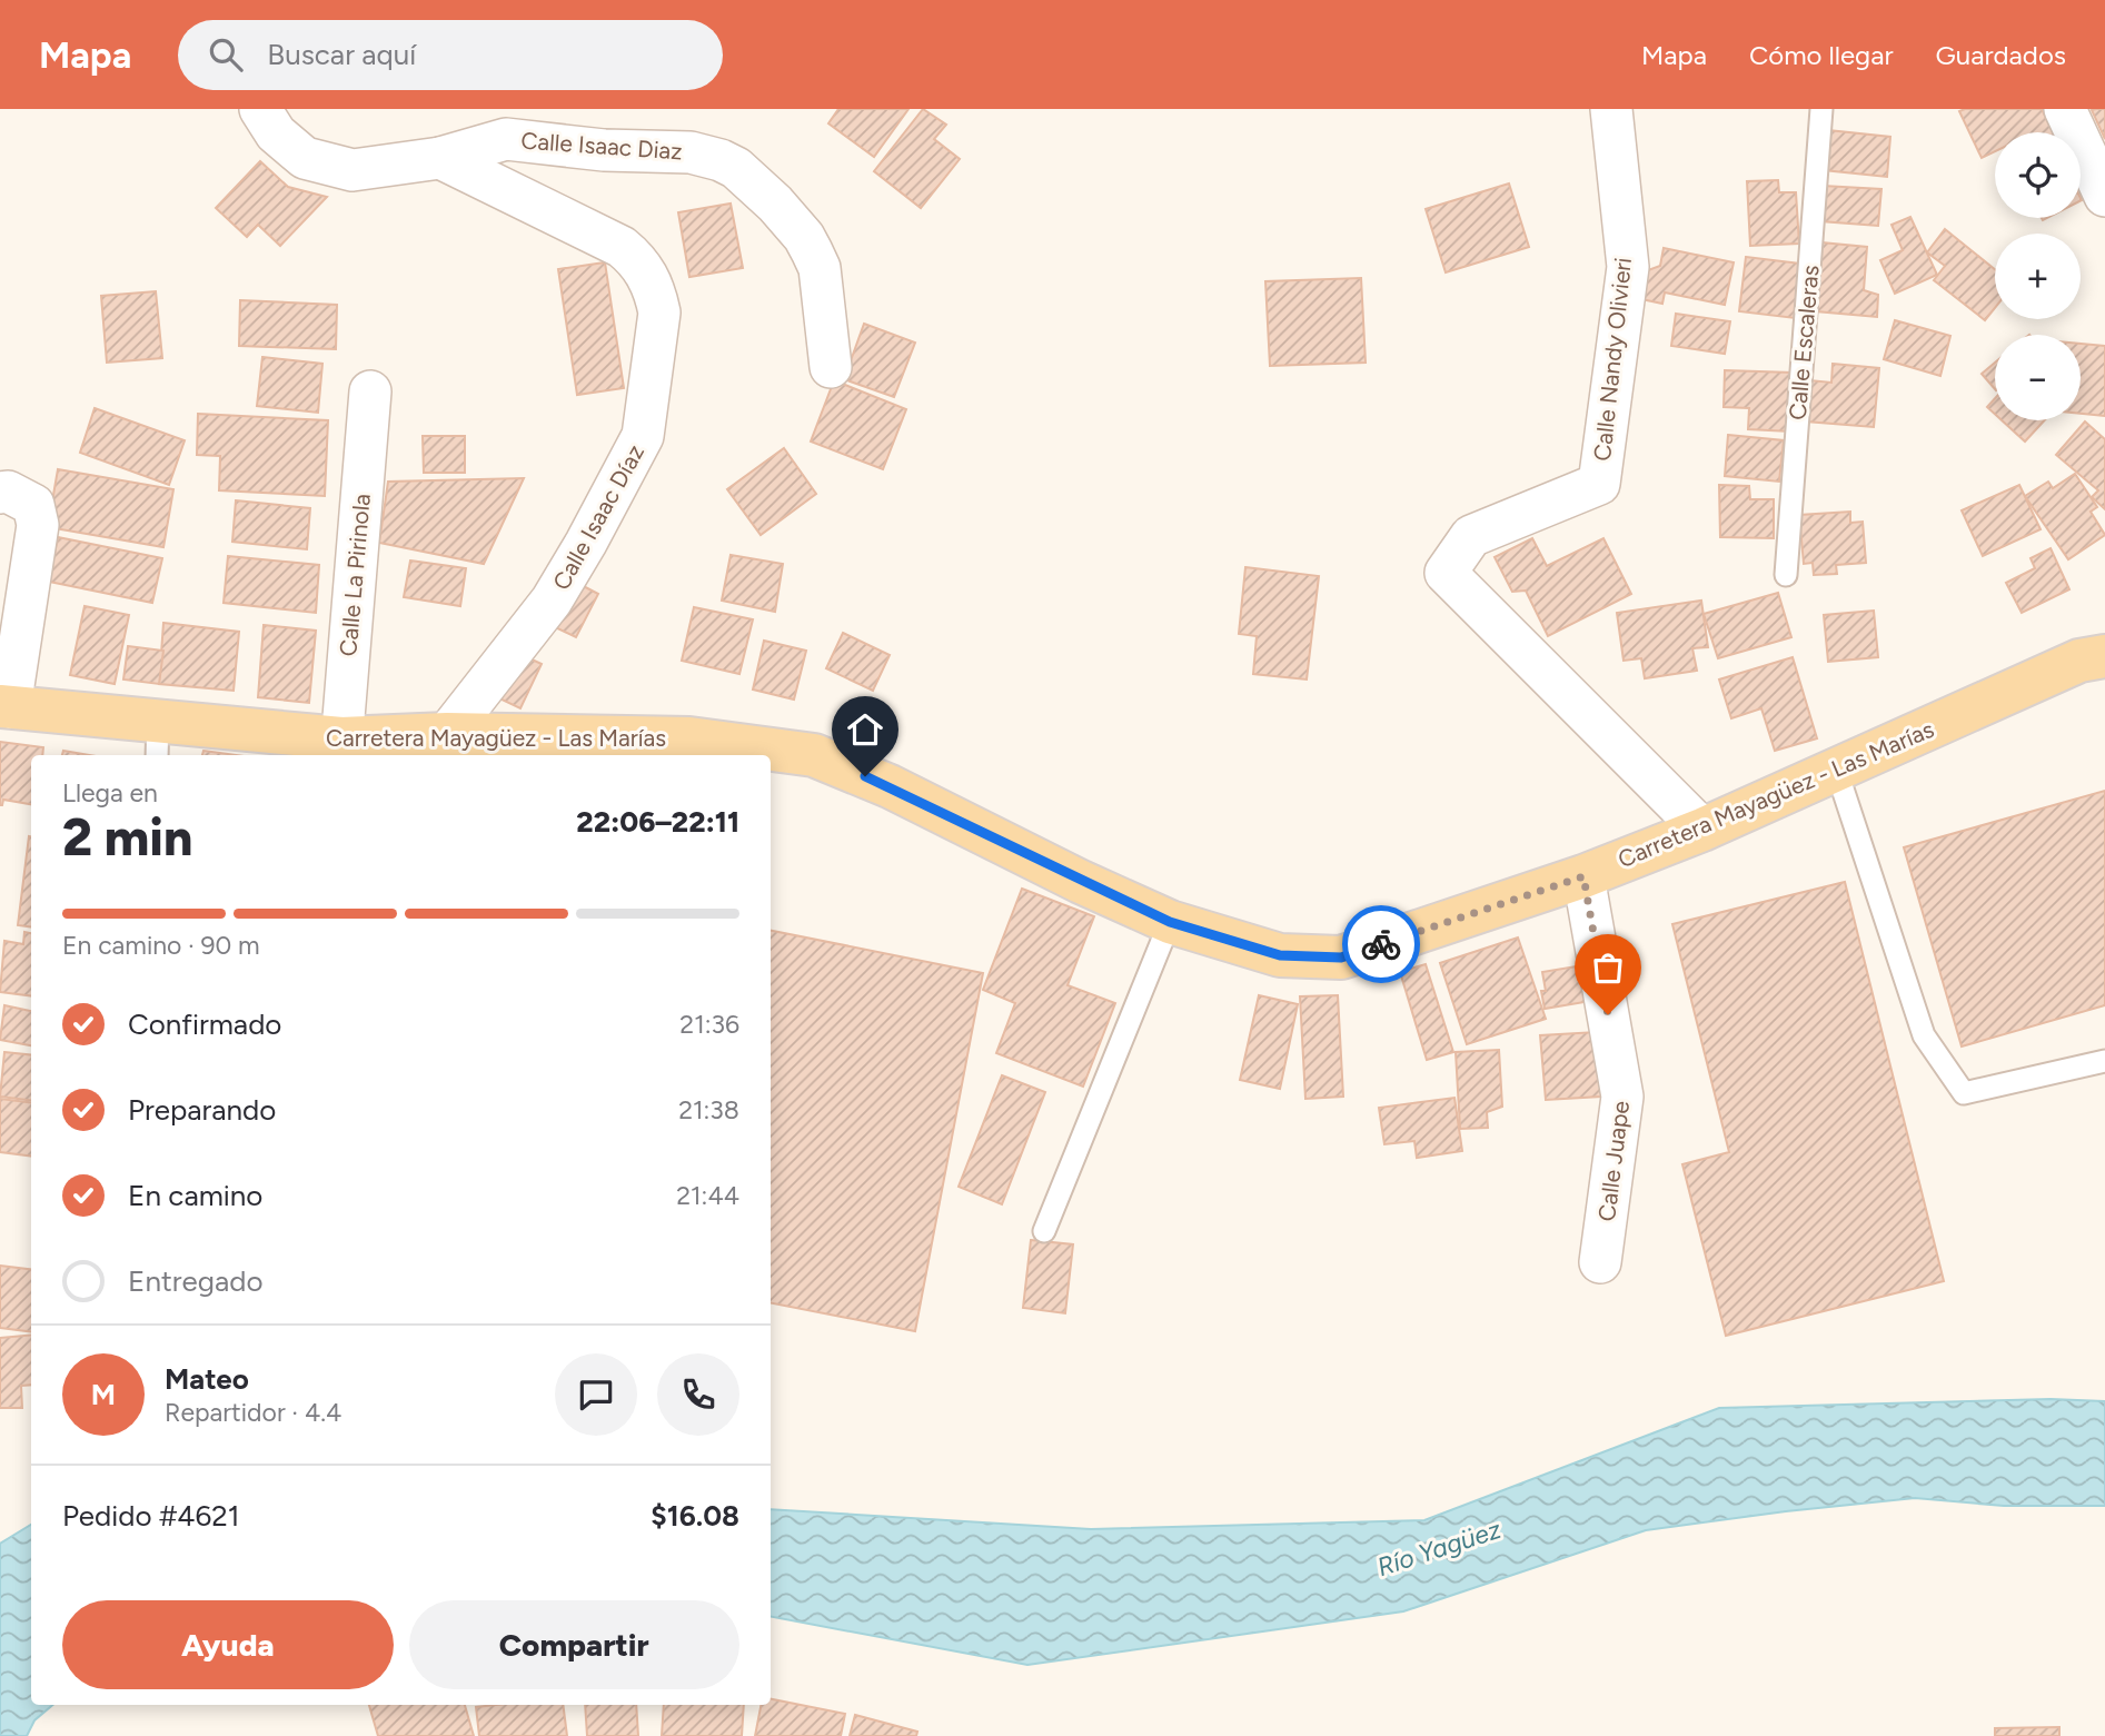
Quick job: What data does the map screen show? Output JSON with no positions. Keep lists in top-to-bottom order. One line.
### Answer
{"streets":{"main road":["Carretera Mayagüez - Las Marías"],"street":["Calle Isaac Diaz","Calle Nandy Olivieri","Calle Isaac Díaz","Calle La Pirinola","Calle Juape"],"lane":["Calle Escaleras"]},"crossings":[["Calle Isaac Diaz","Calle Isaac Díaz"],["Calle Nandy Olivieri","Carretera Mayagüez - Las Marías"],["Calle Isaac Díaz","Carretera Mayagüez - Las Marías"],["Calle La Pirinola","Carretera Mayagüez - Las Marías"],["Carretera Mayagüez - Las Marías","Calle Juape"]],"water":["Río Yagüez"],"page":{"header":"Mapa","search":"Buscar aquí","nav":["Mapa","Cómo llegar","Guardados"],"map_buttons":["+","−"],"heading":["2 min","Llega en","22:06–22:11"],"panel":["Mateo","Repartidor · 4.4","Pedido #4621","$16.08"],"bar":"En camino · 90 m","list":[["Confirmado","21:36"],["Preparando","21:38"],["En camino","21:44"],"Entregado"],"round":"M","buttons":["Ayuda","Compartir"]}}
